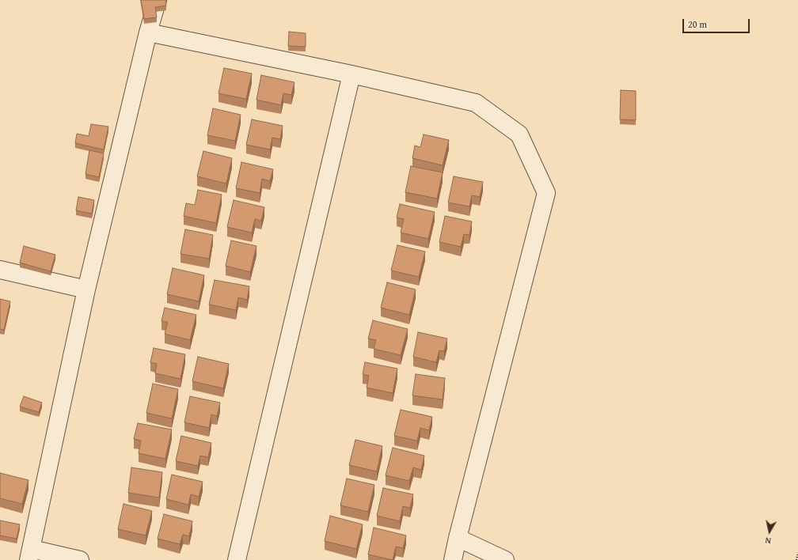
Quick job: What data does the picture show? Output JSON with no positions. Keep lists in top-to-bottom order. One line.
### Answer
{"scale_bar":"20 m","north":"bottom"}
